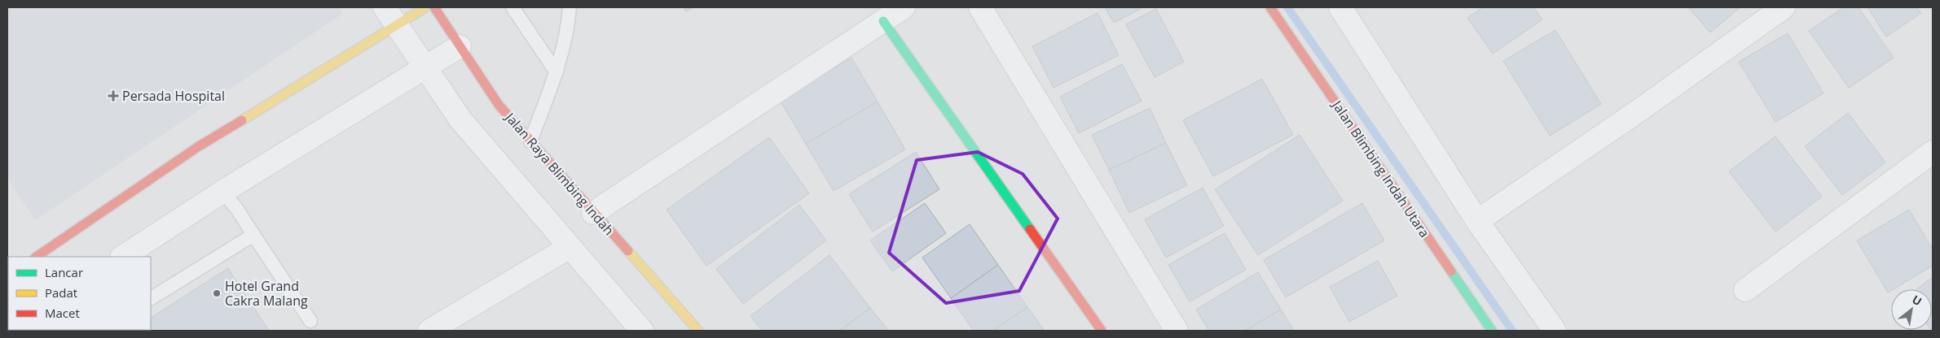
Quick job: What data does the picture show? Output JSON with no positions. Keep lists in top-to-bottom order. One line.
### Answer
{"streets":{"street":["Jalan Blimbing Indah Utara","Jalan Raya Blimbing Indah"]},"places":{"health":["Persada Hospital"],"other":["Hotel Grand Cakra Malang"]},"legend":["Lancar","Padat","Macet"],"north":"top right"}
